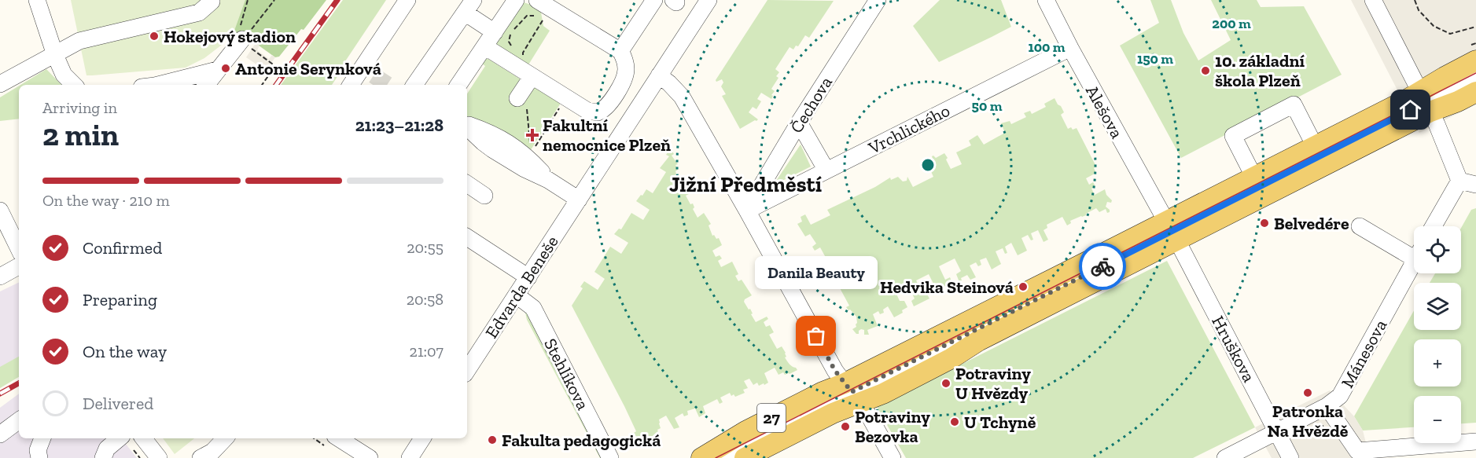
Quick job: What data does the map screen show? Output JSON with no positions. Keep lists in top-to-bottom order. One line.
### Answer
{"streets":{"main road":["27"],"street":["Čechova","Alešova","Vrchlického","Edvarda Beneše","Hruškova","Mánesova","Stehlíkova"]},"crossings":[["Čechova","Vrchlického"],["Alešova","Vrchlického"],["Alešova","Hruškova"],["Alešova","27"],["Edvarda Beneše","Stehlíkova"],["Hruškova","Mánesova"],["Hruškova","27"]],"districts":["Jižní Předměstí"],"places":{"other":["Hokejový stadion","Antonie Serynková","10. základní škola Plzeň","Belvedére","Hedvika Steinová","Danila Beauty","Potraviny U Hvězdy","Patronka Na Hvězdě","U Tchyně","Potraviny Bezovka","Fakulta pedagogická"],"health":["Fakultní nemocnice Plzeň"]},"page":{"heading":["2 min","Arriving in","21:23–21:28"],"bar":"On the way · 210 m","list":[["Confirmed","20:55"],["Preparing","20:58"],["On the way","21:07"],"Delivered"],"map_buttons":["+","−"],"bubble":"Danila Beauty"},"rings":["200 m","100 m","150 m","50 m"]}
